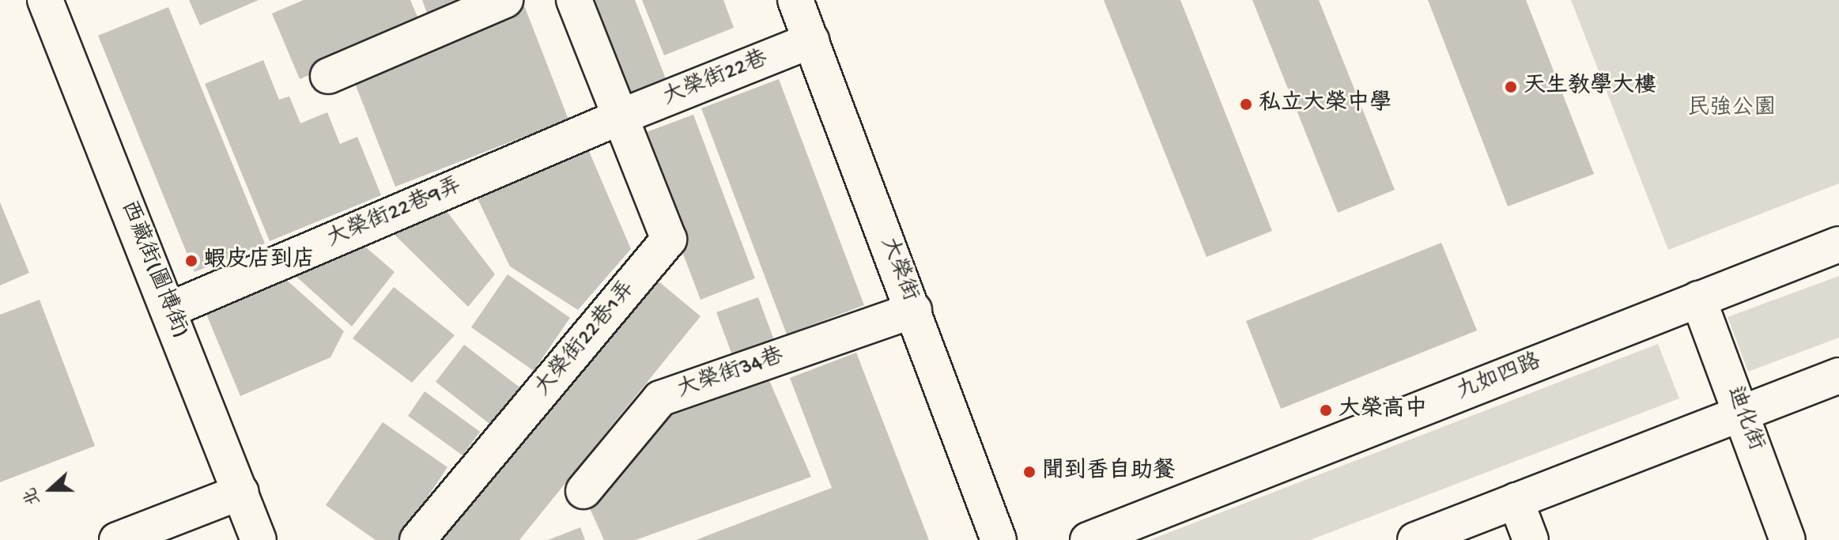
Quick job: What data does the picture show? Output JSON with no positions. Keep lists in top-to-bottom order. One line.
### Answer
{"streets":{"street":["大榮街22巷","大榮街22巷9弄","西藏街(圖博街)","大榮街","大榮街22巷1弄","大榮街34巷","九如四路","迪化街"]},"crossings":[["大榮街22巷","大榮街22巷9弄"],["大榮街22巷","大榮街"],["大榮街22巷","大榮街22巷1弄"],["大榮街22巷9弄","西藏街(圖博街)"],["大榮街22巷9弄","大榮街22巷1弄"],["大榮街","大榮街34巷"],["九如四路","迪化街"]],"parks":["民強公園"],"places":["天生教學大樓","私立大榮中學","蝦皮店到店","大榮高中","聞到香自助餐"],"north":"left"}
